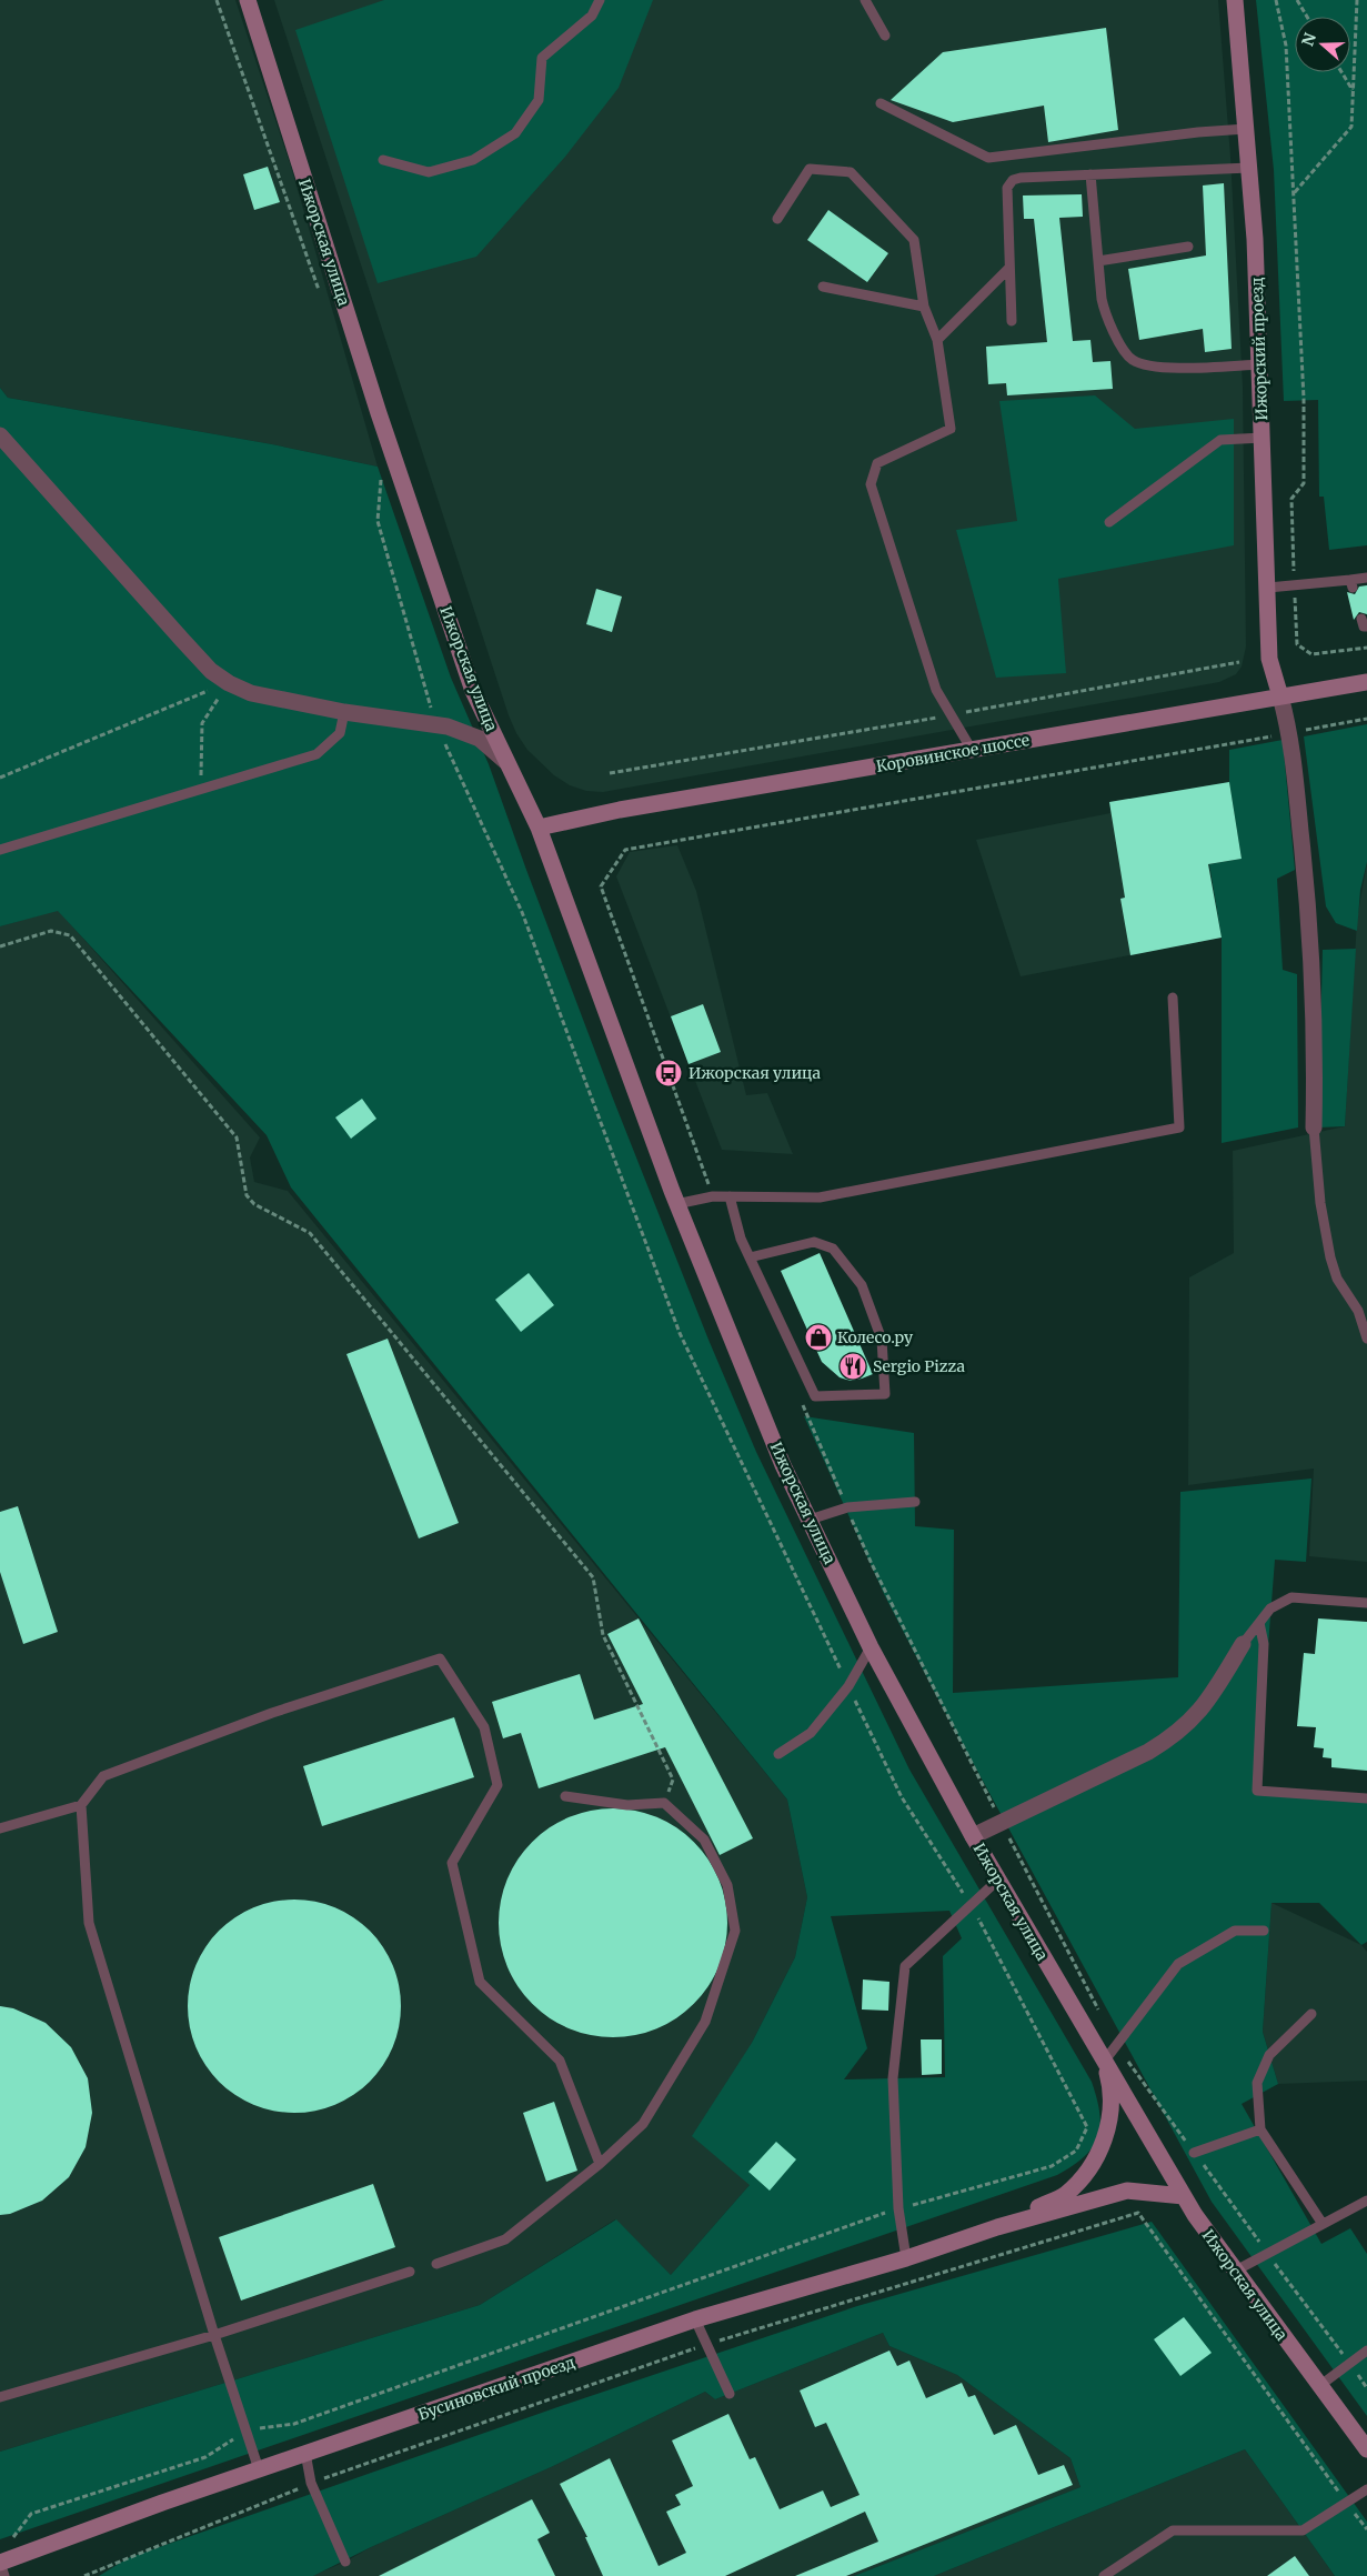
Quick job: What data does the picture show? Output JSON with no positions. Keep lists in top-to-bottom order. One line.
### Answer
{"streets":{"main road":["Ижорская улица","Ижорский проезд","Коровинское шоссе","Бусиновский проезд"]},"crossings":[["Ижорская улица","Коровинское шоссе"],["Ижорский проезд","Коровинское шоссе"]],"places":{"bus stop":["Ижорская улица"],"shop":["Колесо.ру"],"restaurant":["Sergio Pizza"]},"north":"left"}
